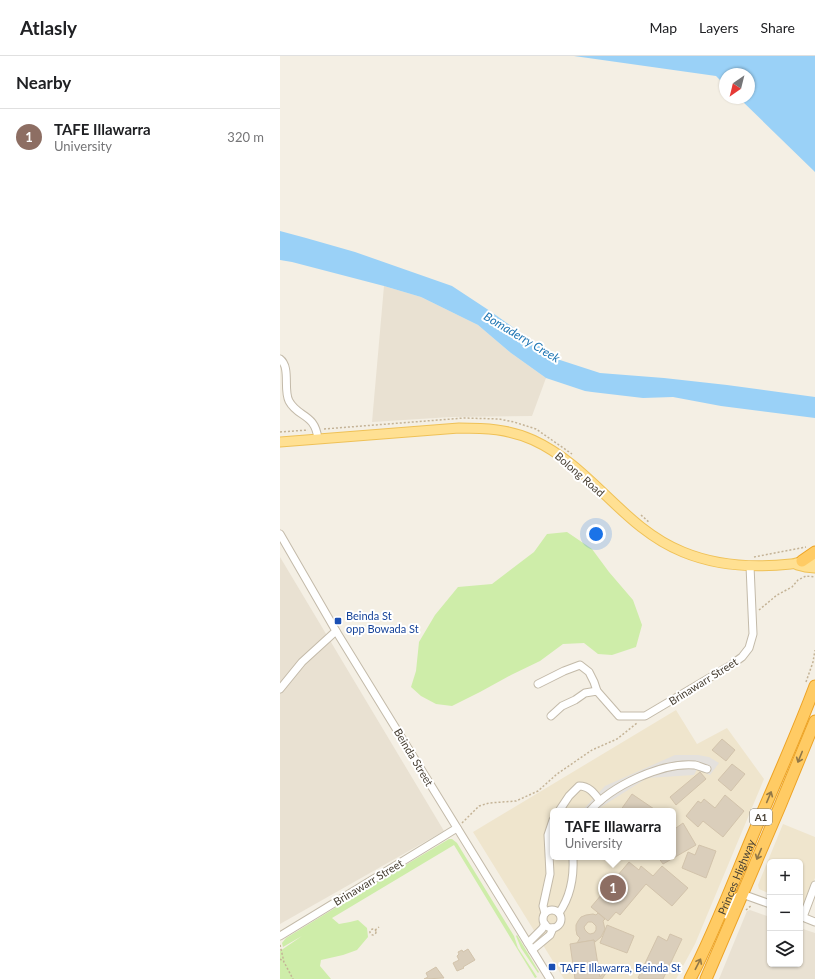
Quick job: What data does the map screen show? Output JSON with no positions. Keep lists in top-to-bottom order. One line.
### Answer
{"streets":{"highway":["A1","Princes Highway"],"main road":["Bolong Road"],"street":["Brinawarr Street","Beinda Street"]},"crossings":[["Bolong Road","Brinawarr Street"],["Brinawarr Street","Beinda Street"]],"water":["Bomaderry Creek"],"places":{"transit":["Beinda St opp Bowada St","TAFE Illawarra, Beinda St"]},"north":"bottom left","page":{"header":"Atlasly","nav":["Map","Layers","Share"],"heading":"Nearby","list":[{"mark":"1","name":"TAFE Illawarra","note":"University","value":"320 m"}],"popup":["TAFE Illawarra","University"],"map_buttons":["+","−"],"pins":"1"}}
